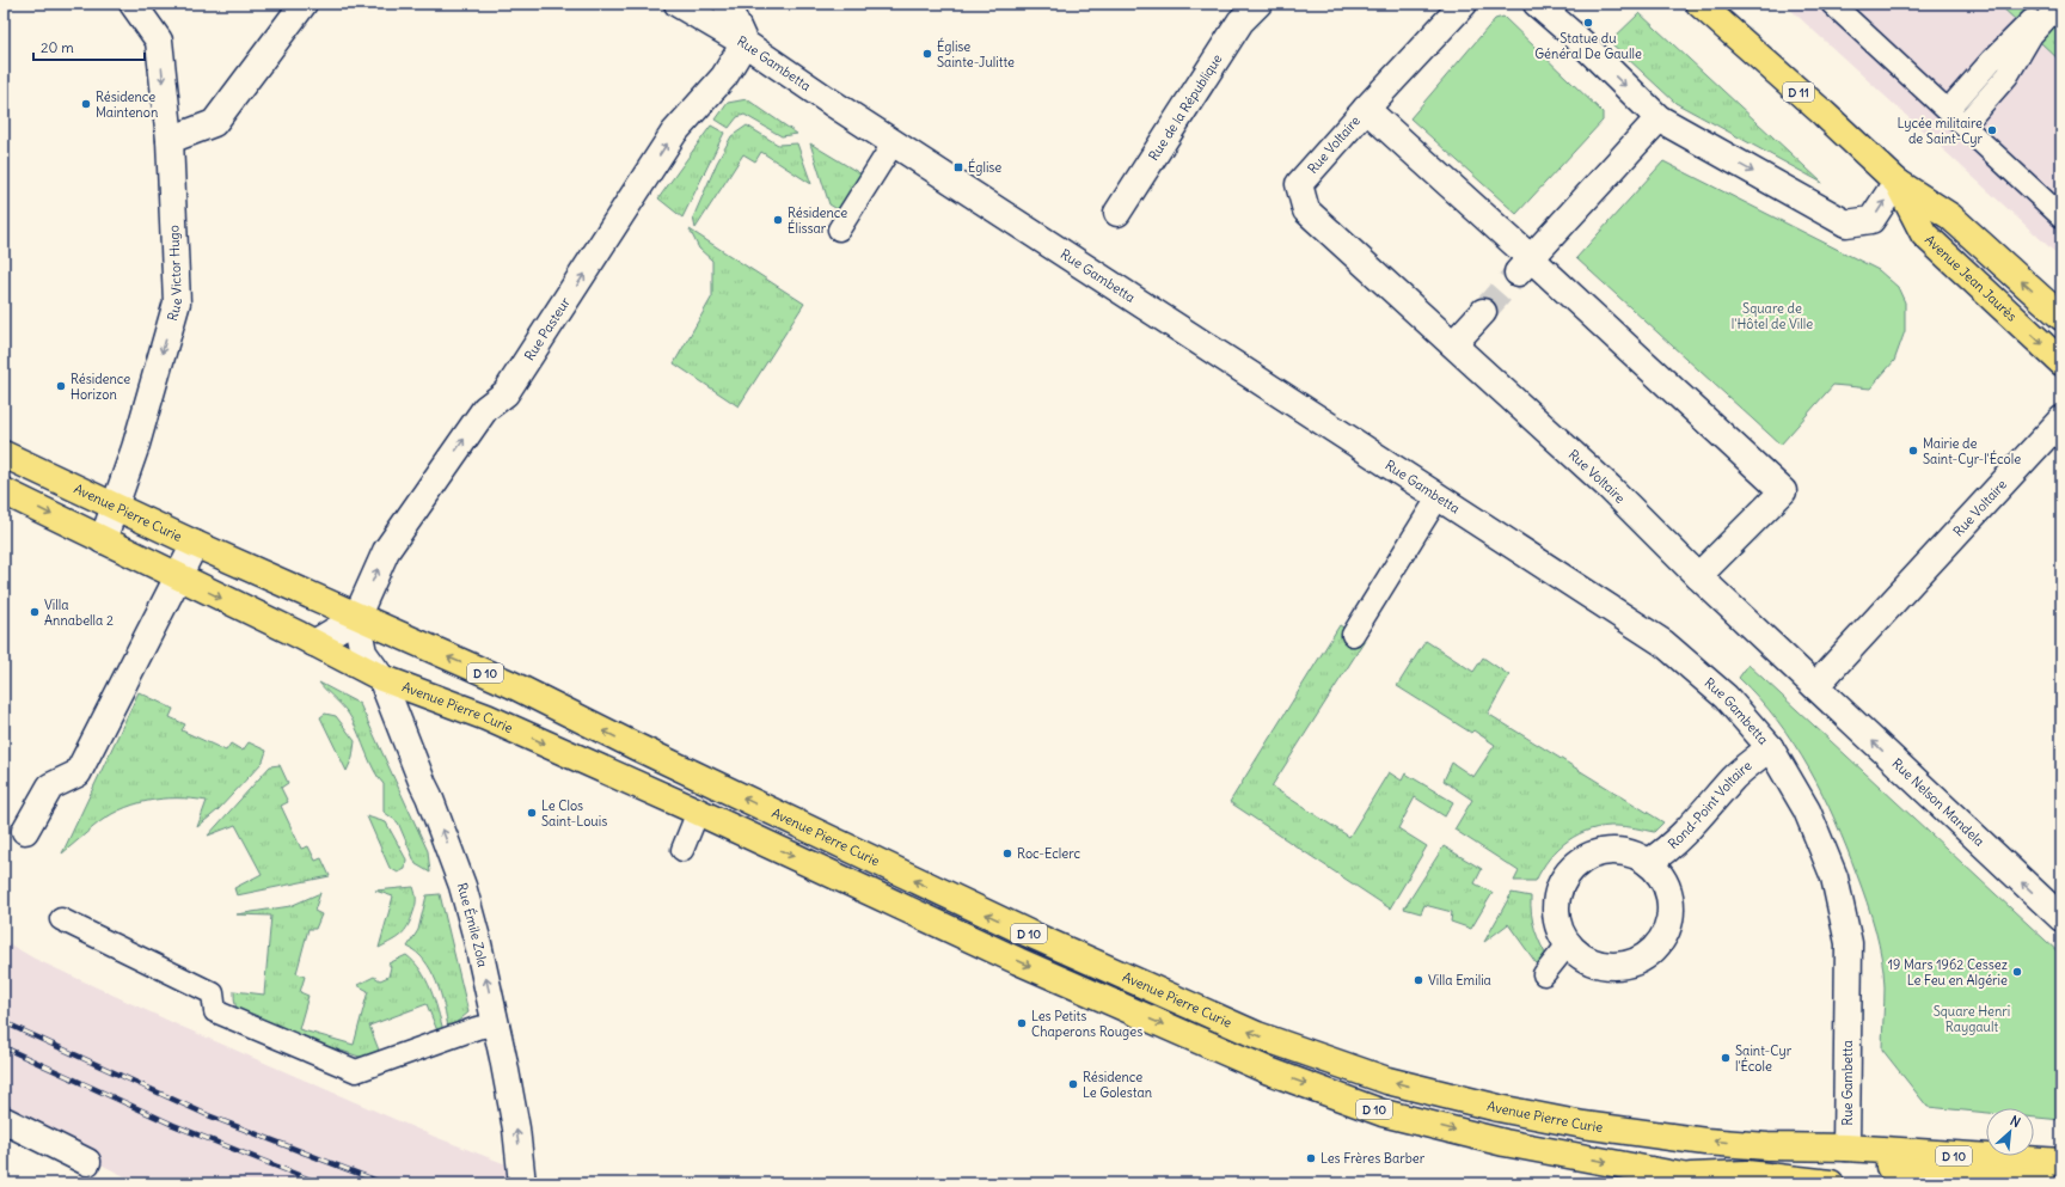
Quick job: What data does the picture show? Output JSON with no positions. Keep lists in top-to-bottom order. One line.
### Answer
{"streets":{"main road":["D 11","Avenue Jean Jaurès","Avenue Pierre Curie","D 10"],"street":["Rue Gambetta","Rue de la République","Rue Voltaire","Rue Victor Hugo","Rue Pasteur","Rue Nelson Mandela","Rond-Point Voltaire","Rue Émile Zola"]},"crossings":[["Rue Gambetta","Rue Pasteur"],["Rue Gambetta","Avenue Pierre Curie"],["Rue Gambetta","Rond-Point Voltaire"],["Rue Voltaire","Rue Nelson Mandela"],["Rue Victor Hugo","Avenue Pierre Curie"],["Rue Pasteur","Avenue Pierre Curie"],["Avenue Pierre Curie","D 10"],["Avenue Pierre Curie","Rue Émile Zola"]],"one_way":["Rue Victor Hugo","Rue Pasteur","Rue Nelson Mandela","Rue Émile Zola"],"parks":["Square de l'Hôtel de Ville","Square Henri Raygault"],"places":{"other":["Statue du Général De Gaulle","Église Sainte-Julitte","Résidence Maintenon","Lycée militaire de Saint-Cyr","Résidence Élissar","Résidence Horizon","Mairie de Saint-Cyr-l'École","Villa Annabella 2","Le Clos Saint-Louis","Roc-Eclerc","19 Mars 1962 Cessez Le Feu en Algérie","Villa Emilia","Les Petits Chaperons Rouges","Saint-Cyr l'École","Résidence Le Golestan","Les Frères Barber"],"transit":["Église"]},"scale_bar":"20 m","north":"top right"}
